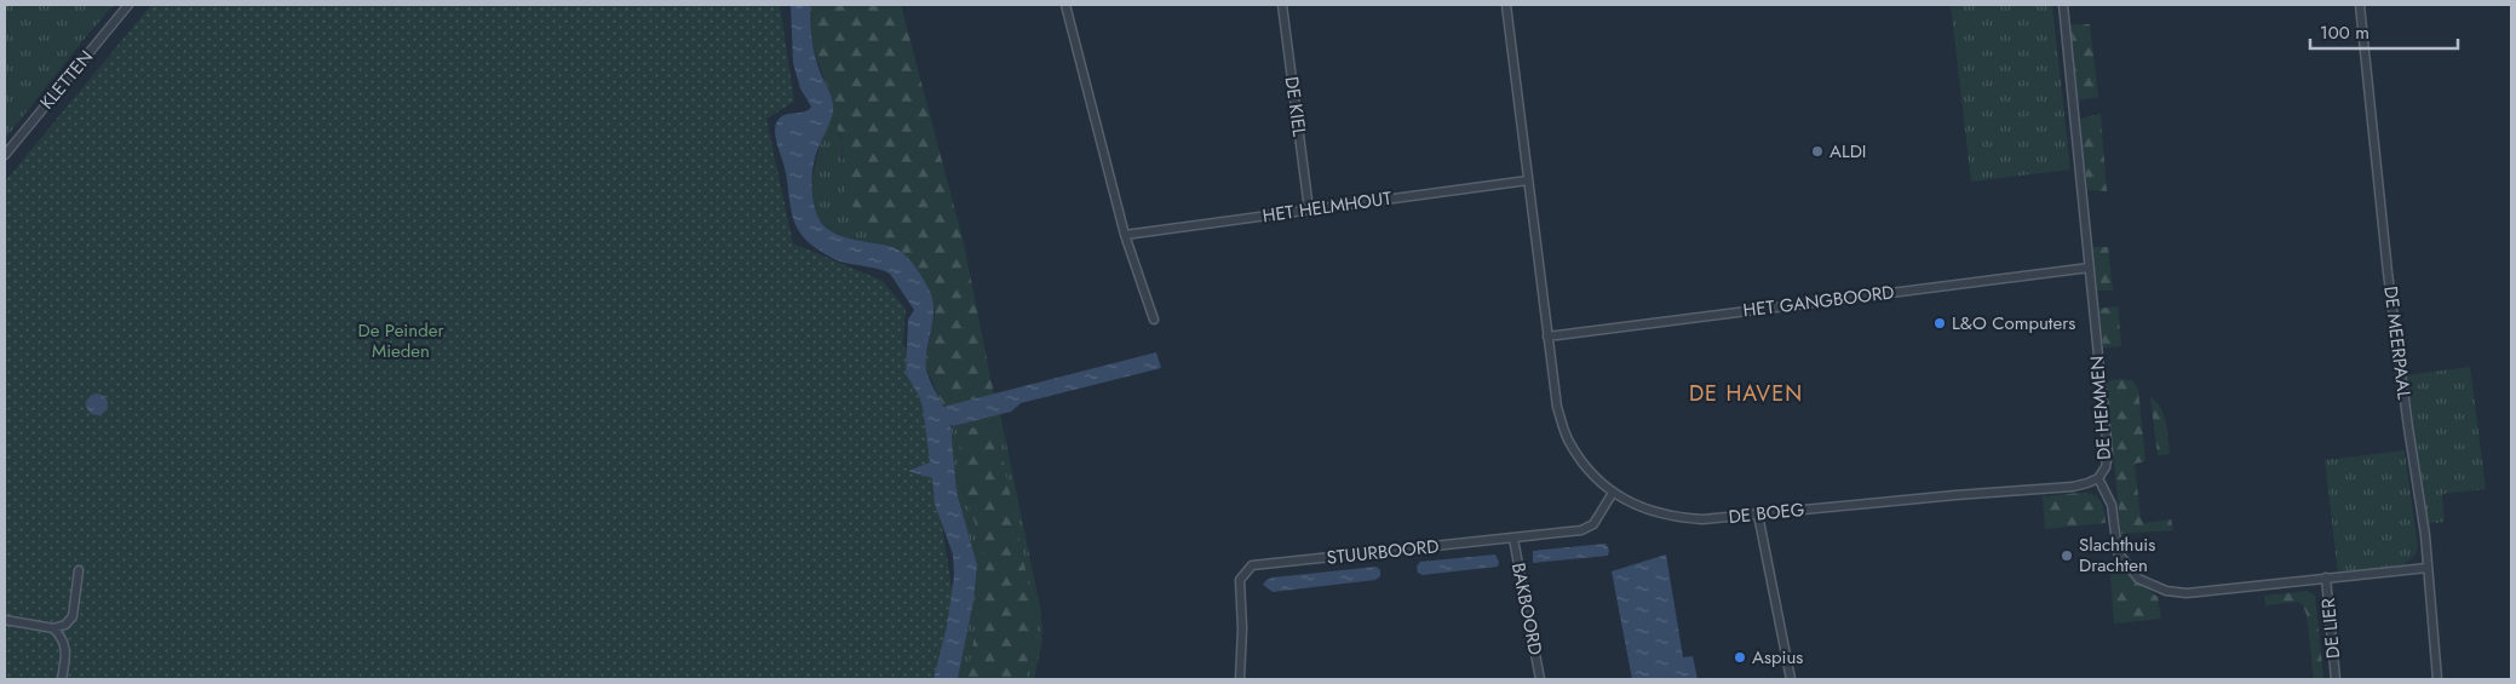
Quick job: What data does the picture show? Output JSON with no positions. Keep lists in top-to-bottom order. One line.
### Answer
{"streets":{"street":["KLETTEN","DE KIEL","HET HELMHOUT","HET GANGBOORD","DE MEERPAAL","DE HEMMEN","DE BOEG","STUURBOORD","BAKBOORD","DE LIER"]},"crossings":[["DE KIEL","HET HELMHOUT"],["HET GANGBOORD","DE HEMMEN"],["HET GANGBOORD","DE BOEG"],["DE MEERPAAL","DE HEMMEN"],["DE HEMMEN","DE BOEG"],["DE HEMMEN","DE LIER"],["DE BOEG","STUURBOORD"],["STUURBOORD","BAKBOORD"]],"districts":["DE HAVEN"],"parks":["De Peinder Mieden"],"places":["ALDI","L&O Computers","Slachthuis Drachten","Aspius"],"scale_bar":"100 m"}
